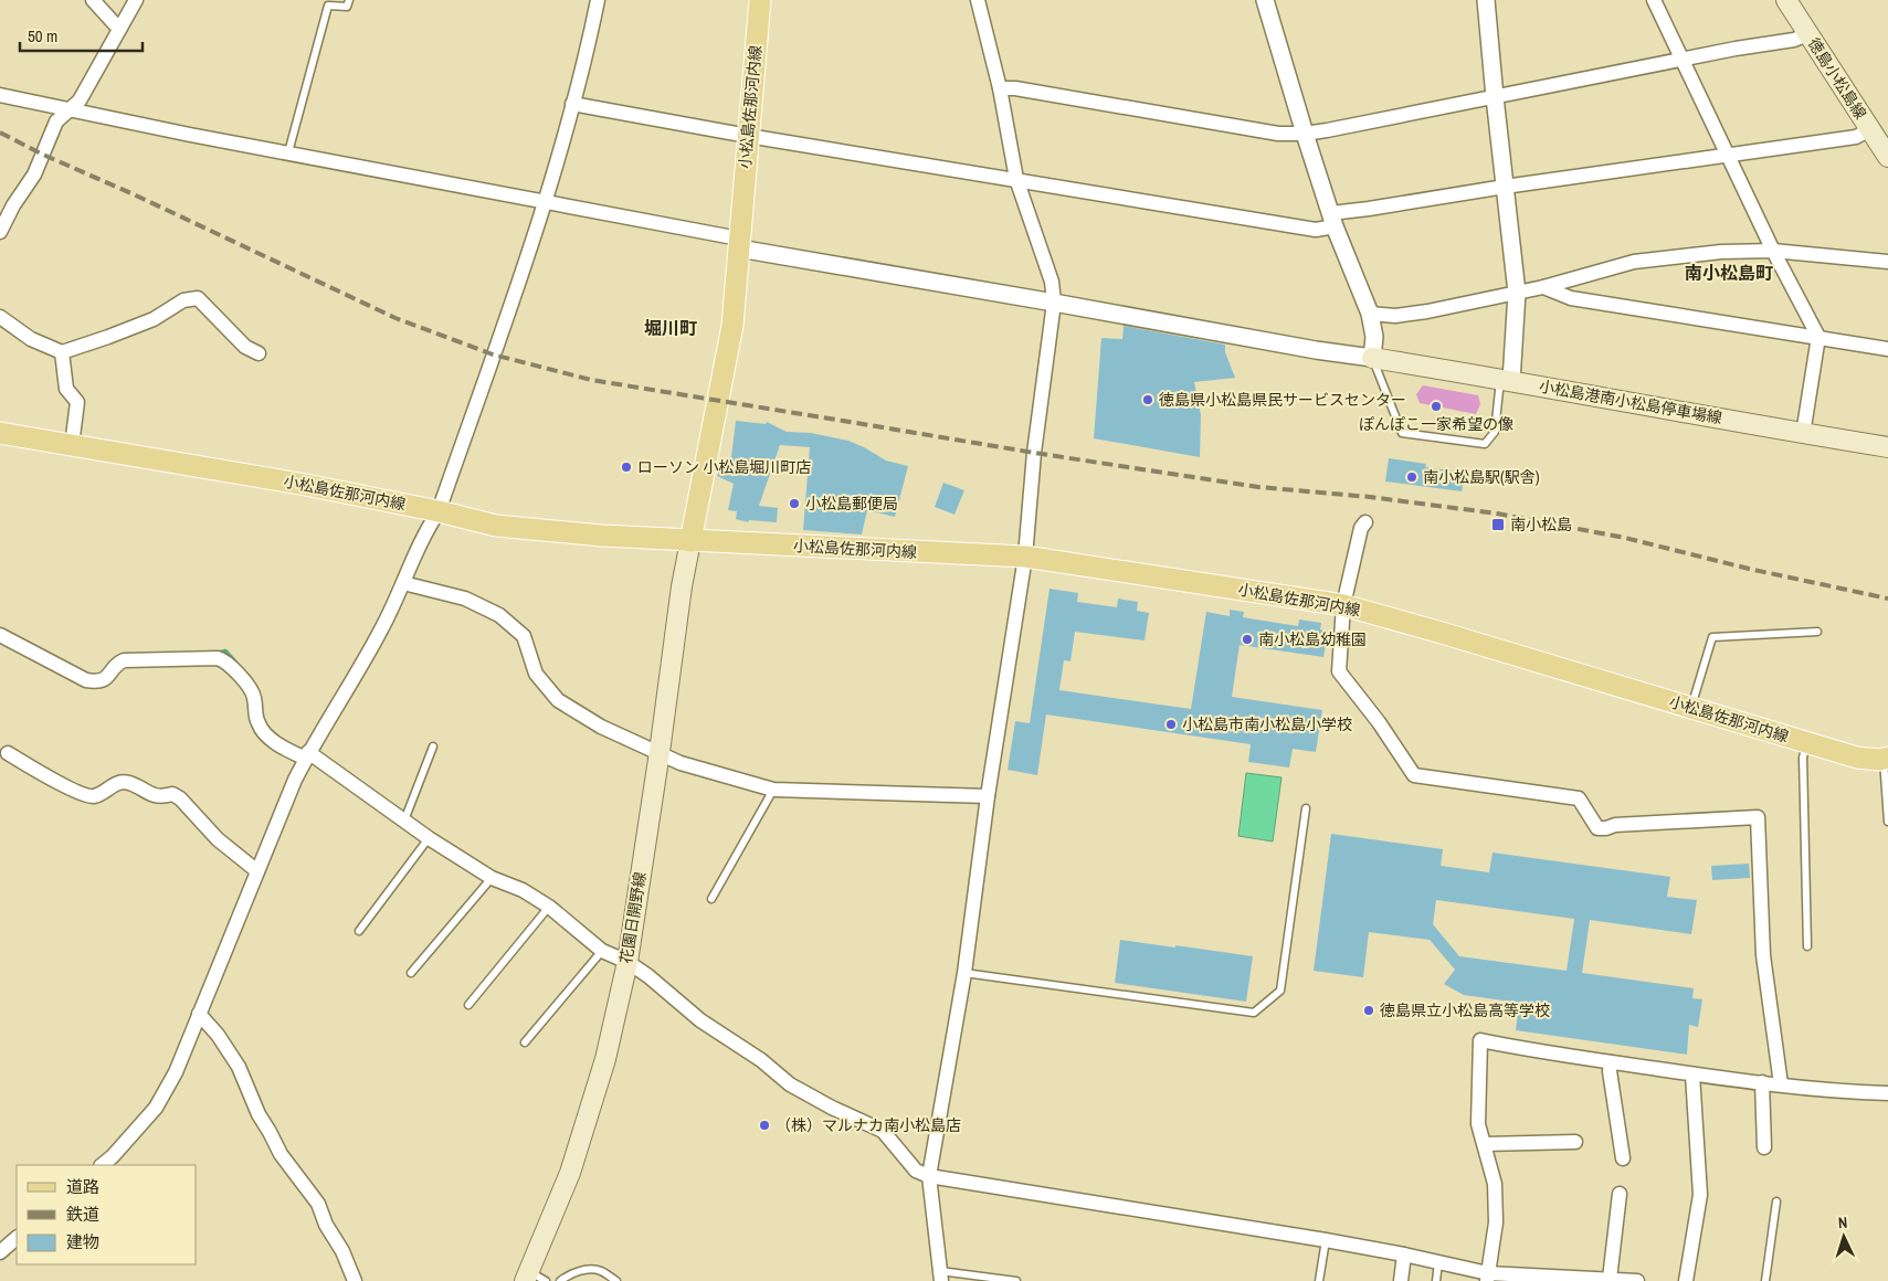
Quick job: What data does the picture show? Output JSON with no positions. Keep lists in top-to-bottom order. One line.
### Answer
{"streets":{"main road":["徳島小松島線","小松島佐那河内線","小松島港南小松島停車場線","花園日開野線"]},"crossings":[["小松島佐那河内線","花園日開野線"]],"districts":["南小松島町","堀川町"],"places":{"other":["徳島県小松島県民サービスセンター","ぽんぽこ一家希望の像","ローソン 小松島堀川町店","南小松島駅(駅舎)","小松島郵便局","南小松島幼稚園","小松島市南小松島小学校","徳島県立小松島高等学校","（株）マルナカ南小松島店"],"transit":["南小松島"]},"legend":["道路","鉄道","建物"],"scale_bar":"50 m","north":"top"}
